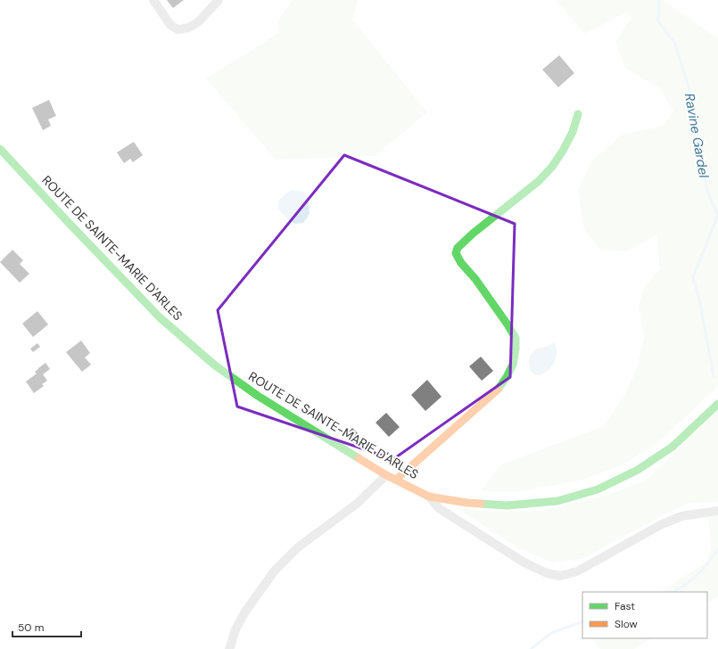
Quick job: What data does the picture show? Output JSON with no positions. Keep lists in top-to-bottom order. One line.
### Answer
{"streets":{"main road":["ROUTE DE SAINTE-MARIE D'ARLES"]},"water":["Ravine Gardel"],"legend":["Fast","Slow"],"scale_bar":"50 m"}
